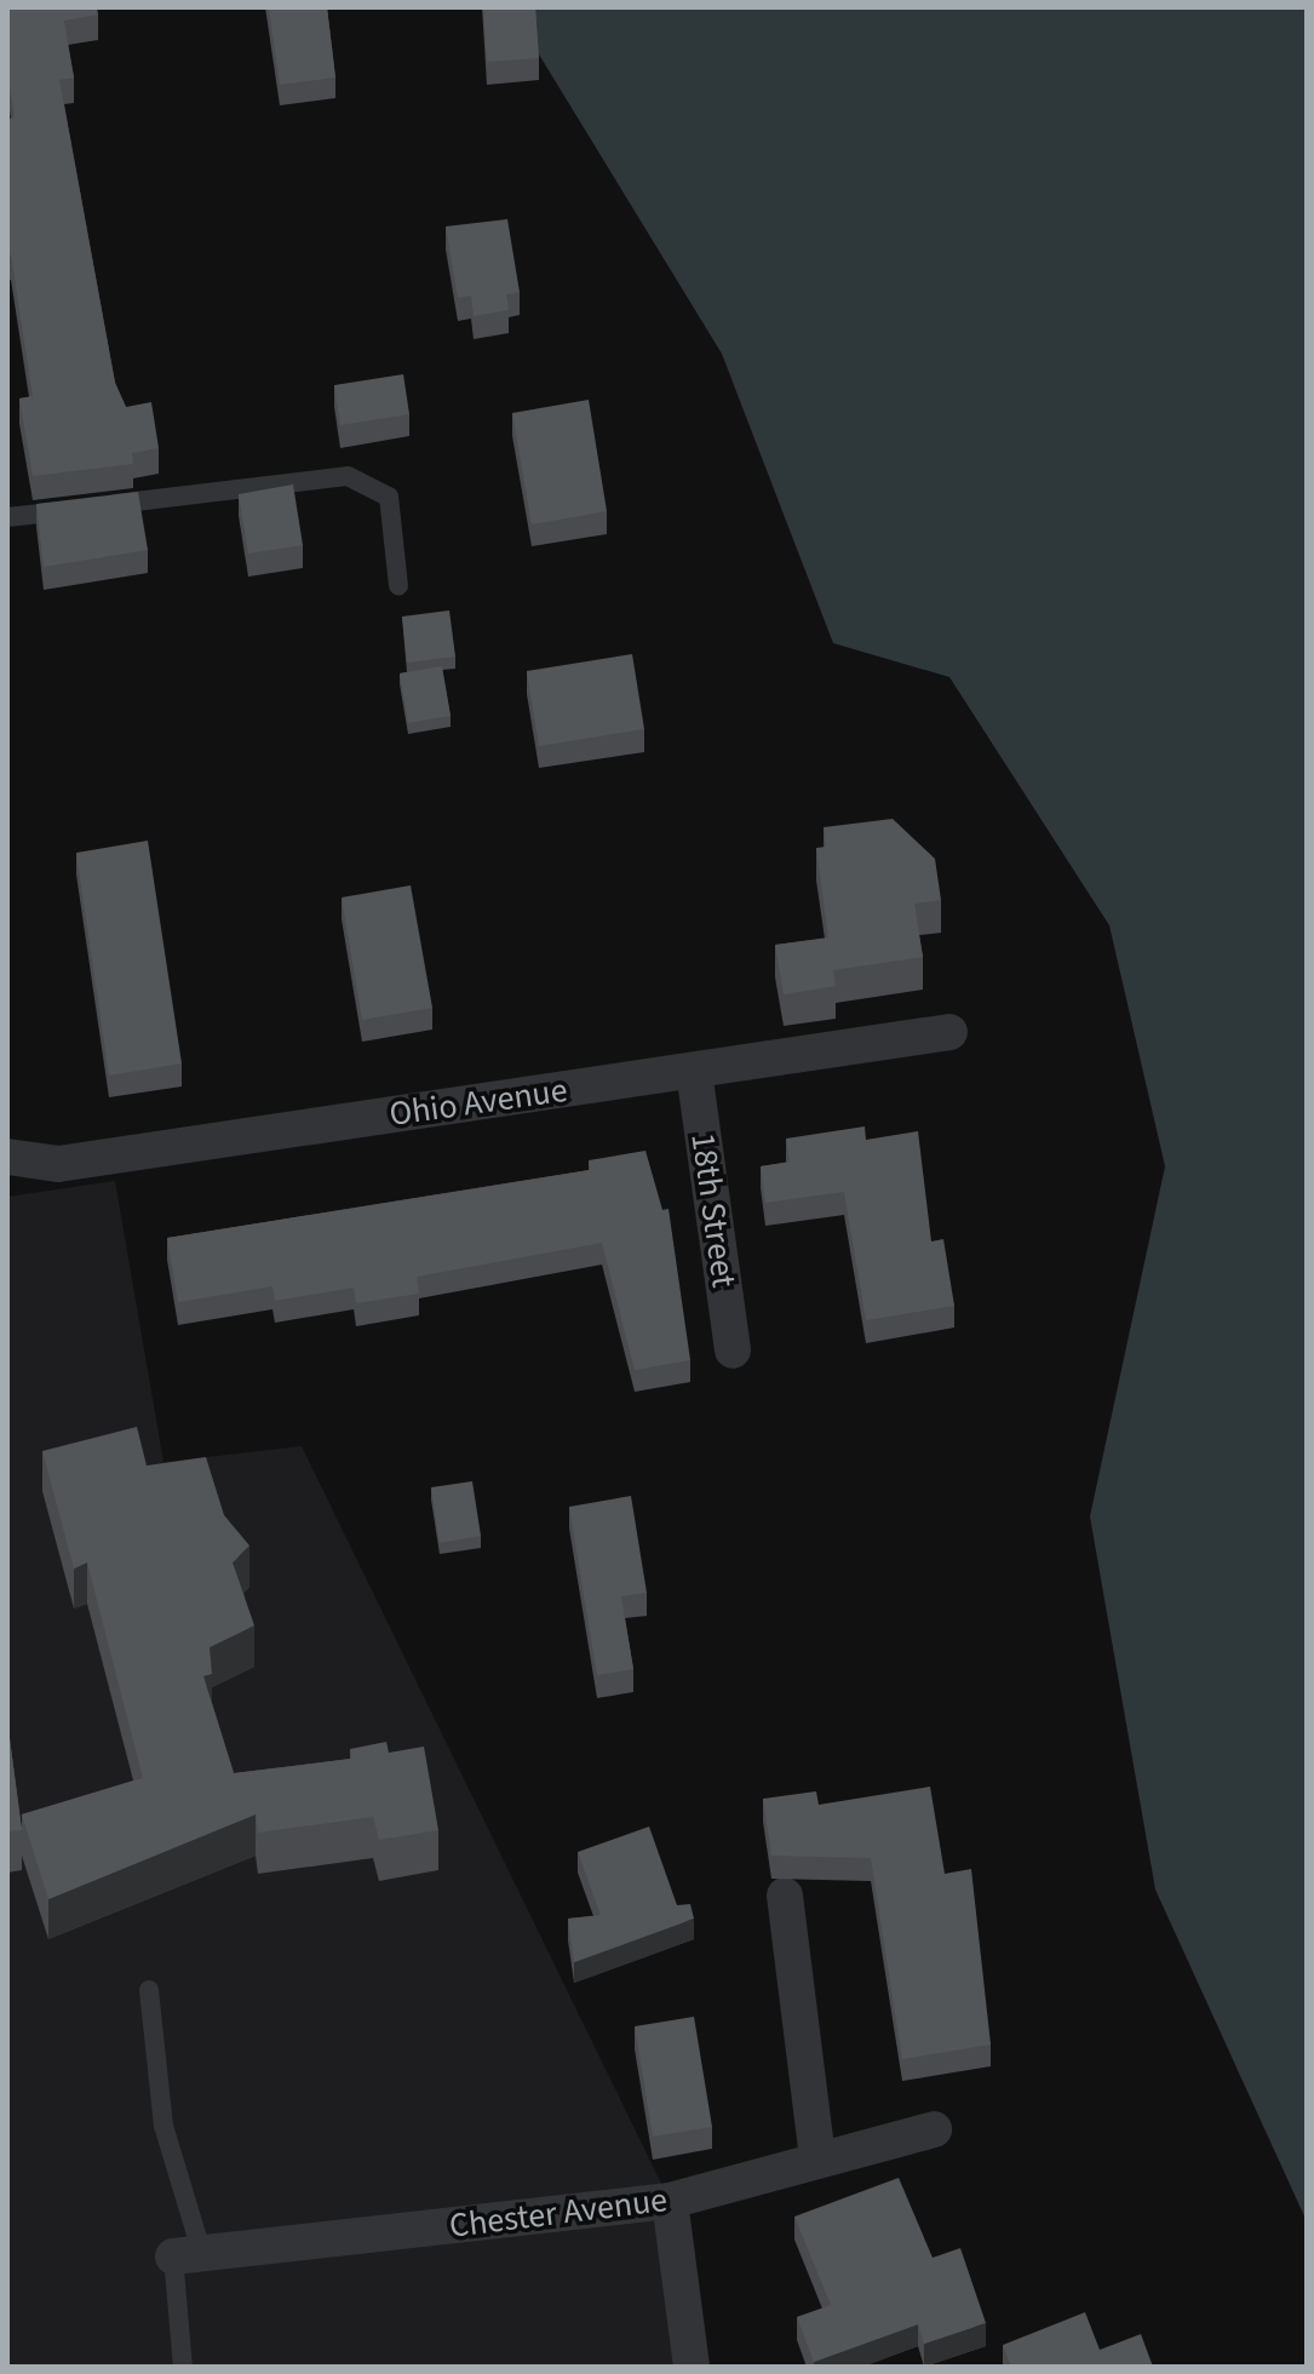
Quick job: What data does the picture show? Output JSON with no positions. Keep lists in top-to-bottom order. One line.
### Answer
{"streets":{"street":["Ohio Avenue","18th Street","Chester Avenue"]},"crossings":[["Ohio Avenue","18th Street"]]}
